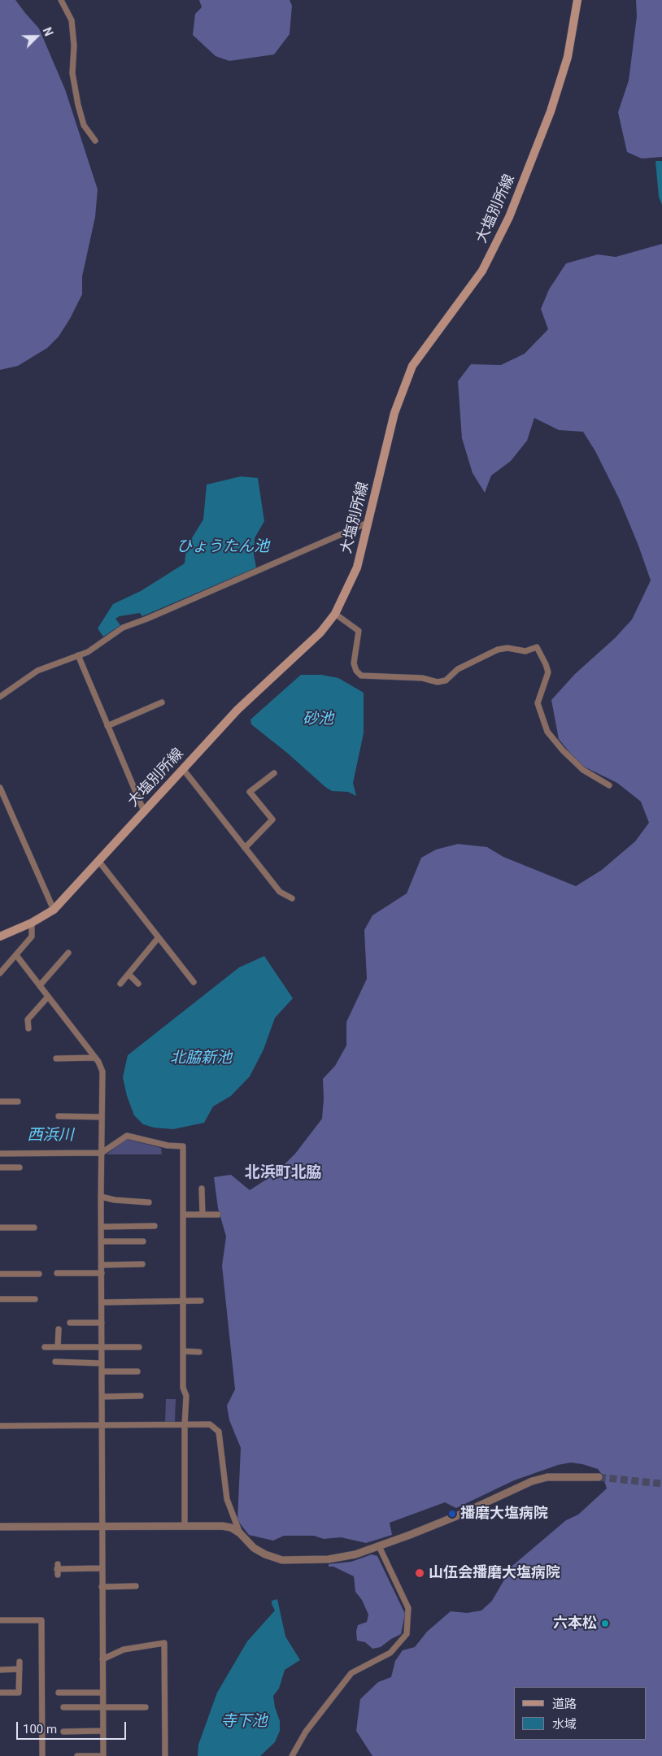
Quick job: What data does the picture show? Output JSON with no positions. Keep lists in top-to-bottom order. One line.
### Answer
{"streets":{"main road":["大塩別所線"]},"districts":["北浜町北脇"],"water":["ひょうたん池","砂池","北脇新池","西浜川","寺下池"],"places":["播磨大塩病院","山伍会播磨大塩病院","六本松"],"legend":["道路","水域"],"scale_bar":"100 m","north":"top right"}
